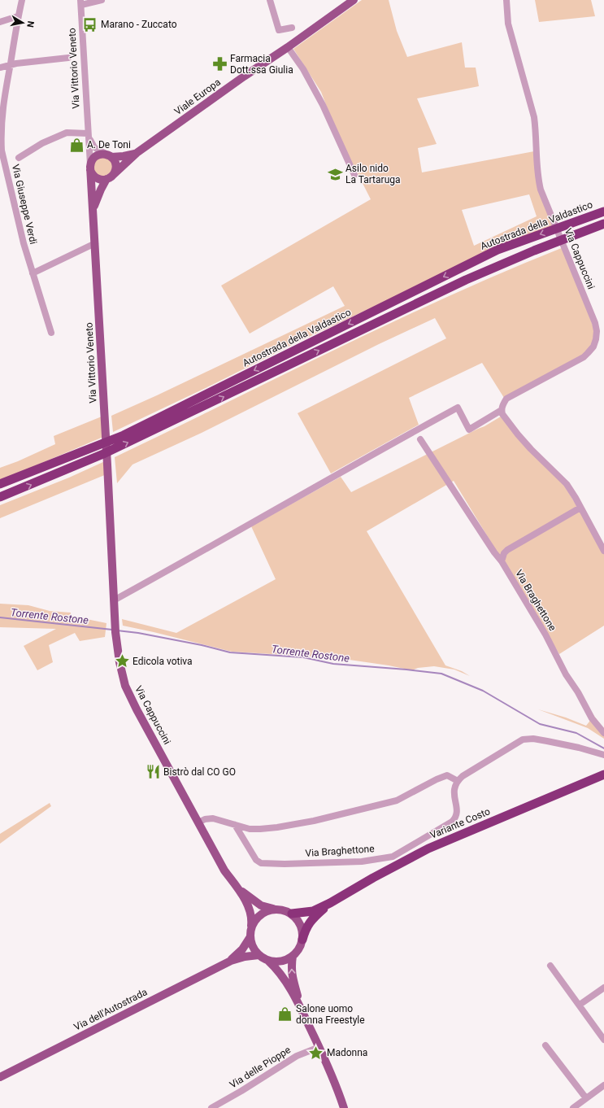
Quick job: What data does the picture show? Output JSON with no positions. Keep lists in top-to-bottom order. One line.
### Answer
{"streets":{"highway":["Autostrada della Valdastico","Variante Costo"],"main road":["Via Vittorio Veneto","Viale Europa","Via Cappuccini","Via dell'Autostrada"],"street":["Via Giuseppe Verdi","Via Braghettone","Via delle Pioppe"]},"crossings":[["Via Vittorio Veneto","Viale Europa"],["Via Vittorio Veneto","Via Cappuccini"]],"water":["Torrente Rostone"],"places":{"bus stop":["Marano - Zuccato"],"pharmacy":["Farmacia Dott.ssa Giulia"],"shop":["A. De Toni","Salone uomo donna Freestyle"],"school or university":["Asilo nido La Tartaruga"],"place":["Edicola votiva","Madonna"],"restaurant":["Bistrò dal CO GO"]},"north":"right"}
